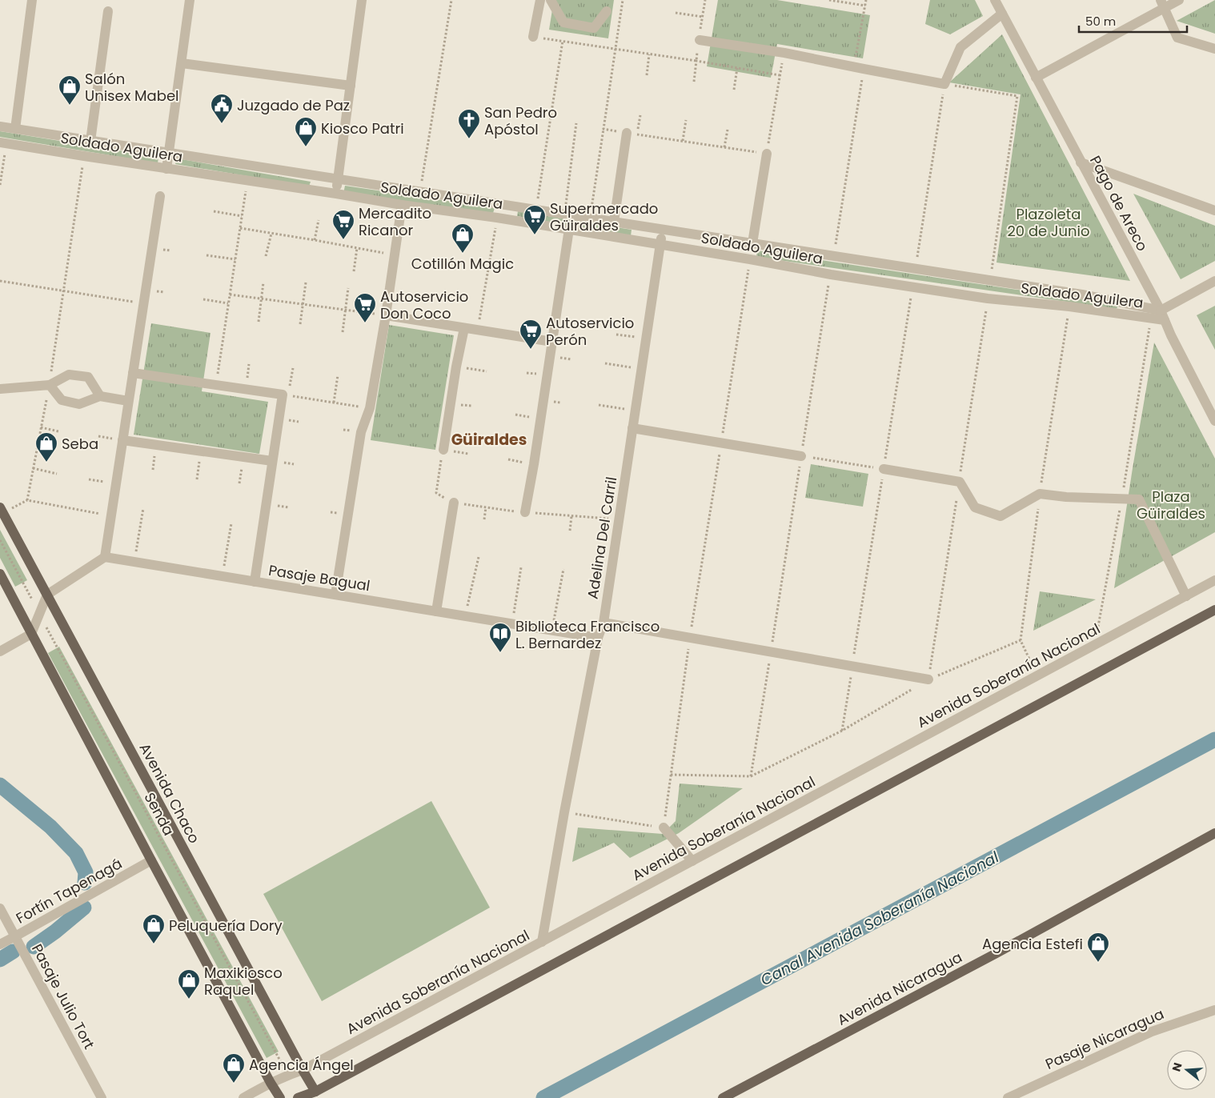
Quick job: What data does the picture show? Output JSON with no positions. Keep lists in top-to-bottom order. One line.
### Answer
{"streets":{"main road":["Avenida Chaco","Avenida Nicaragua"],"street":["Soldado Aguilera","Pago de Areco","Adelina Del Carril","Pasaje Bagual","Avenida Soberanía Nacional","Fortín Tapenagá","Pasaje Julio Tort","Pasaje Nicaragua"],"path":["Senda"]},"crossings":[["Soldado Aguilera","Pago de Areco"],["Soldado Aguilera","Adelina Del Carril"],["Adelina Del Carril","Pasaje Bagual"],["Adelina Del Carril","Avenida Soberanía Nacional"],["Avenida Soberanía Nacional","Avenida Chaco"],["Avenida Soberanía Nacional","Senda"],["Fortín Tapenagá","Pasaje Julio Tort"]],"districts":["Güiraldes"],"water":["Canal Avenida Soberanía Nacional"],"parks":["Plazoleta 20 de Junio","Plaza Güiraldes"],"places":{"shop":["Salón Unisex Mabel","Kiosco Patri","Cotillón Magic","Seba","Peluquería Dory","Agencia Estefi","Maxikiosco Raquel","Agencia Ángel"],"public building":["Juzgado de Paz"],"church":["San Pedro Apóstol"],"supermarket":["Supermercado Güiraldes","Mercadito Ricanor","Autoservicio Don Coco","Autoservicio Perón"],"library":["Biblioteca Francisco L. Bernardez"]},"scale_bar":"50 m","north":"left"}
